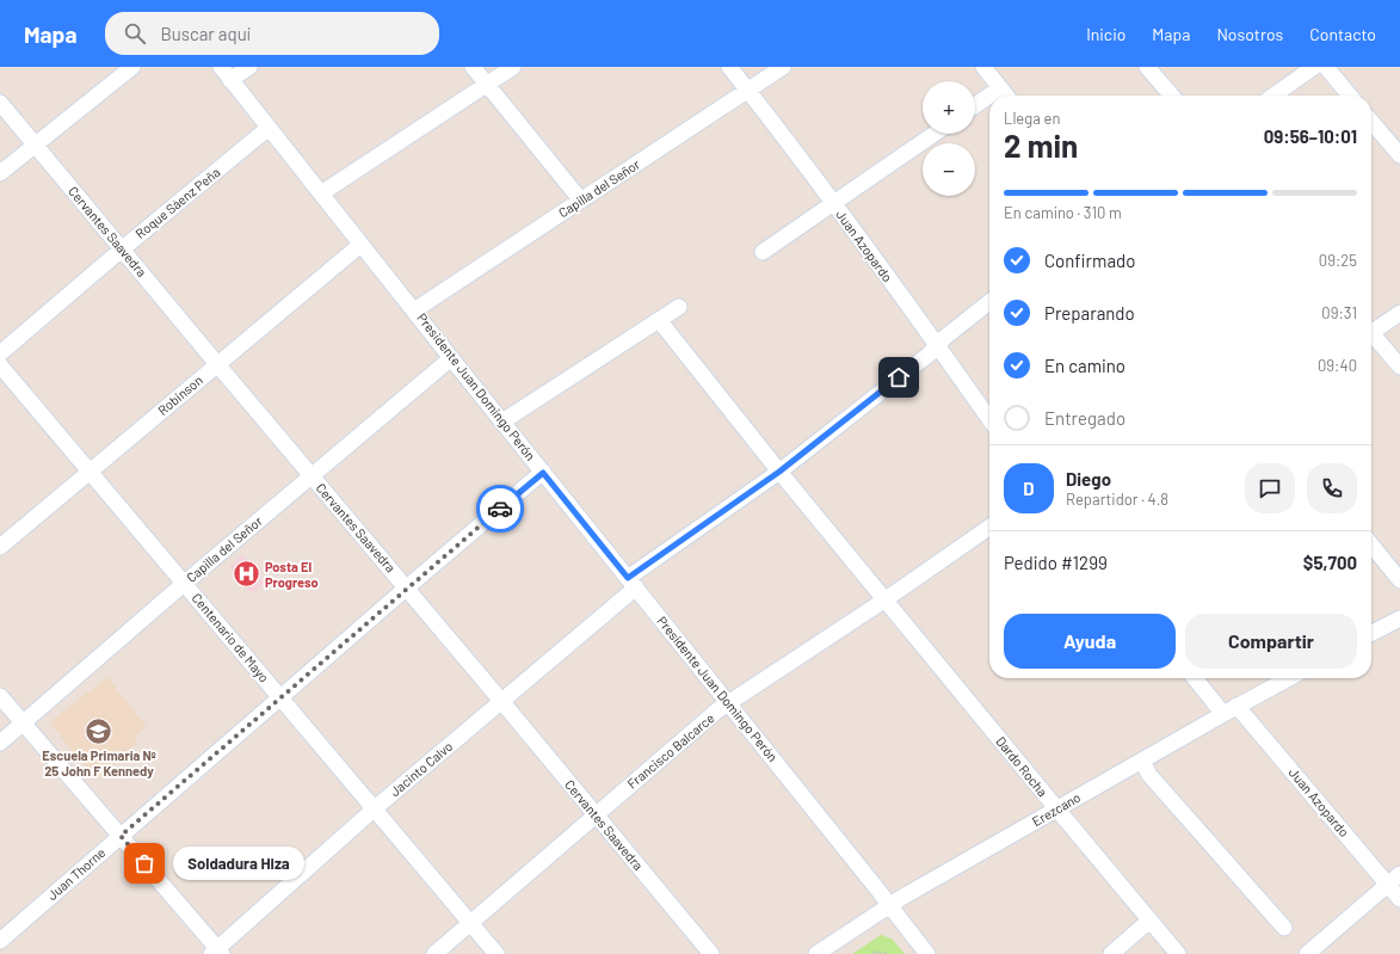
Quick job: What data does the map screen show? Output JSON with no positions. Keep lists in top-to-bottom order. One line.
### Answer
{"streets":{"street":["Capilla del Señor","Roque Sáenz Peña","Cervantes Saavedra","Juan Azopardo","Presidente Juan Domingo Perón","Robinson","Centenario de Mayo","Francisco Balcarce","Dardo Rocha","Jacinto Calvo","Erezcano","Juan Thorne"]},"crossings":[["Capilla del Señor","Cervantes Saavedra"],["Capilla del Señor","Juan Azopardo"],["Capilla del Señor","Presidente Juan Domingo Perón"],["Capilla del Señor","Centenario de Mayo"],["Roque Sáenz Peña","Cervantes Saavedra"],["Roque Sáenz Peña","Presidente Juan Domingo Perón"],["Cervantes Saavedra","Robinson"],["Cervantes Saavedra","Francisco Balcarce"],["Cervantes Saavedra","Jacinto Calvo"],["Cervantes Saavedra","Juan Thorne"],["Juan Azopardo","Jacinto Calvo"],["Juan Azopardo","Erezcano"],["Presidente Juan Domingo Perón","Robinson"],["Presidente Juan Domingo Perón","Francisco Balcarce"],["Presidente Juan Domingo Perón","Jacinto Calvo"],["Presidente Juan Domingo Perón","Erezcano"],["Presidente Juan Domingo Perón","Juan Thorne"],["Robinson","Centenario de Mayo"],["Centenario de Mayo","Francisco Balcarce"],["Centenario de Mayo","Jacinto Calvo"],["Centenario de Mayo","Juan Thorne"],["Francisco Balcarce","Dardo Rocha"],["Dardo Rocha","Jacinto Calvo"],["Dardo Rocha","Erezcano"]],"places":{"hospital":["Posta El Progreso"],"school or university":["Escuela Primaria Nº 25 John F Kennedy"],"other":["Soldadura Hiza"]},"page":{"header":"Mapa","search":"Buscar aquí","nav":["Inicio","Mapa","Nosotros","Contacto"],"map_buttons":["+","−"],"heading":["2 min","Llega en","09:56–10:01"],"panel":["Diego","Repartidor · 4.8","Pedido #1299","$5,700"],"bar":"En camino · 310 m","list":[["Confirmado","09:25"],["Preparando","09:31"],["En camino","09:40"],"Entregado"],"round":"D","buttons":["Ayuda","Compartir"],"bubble":"Soldadura Hiza"}}
